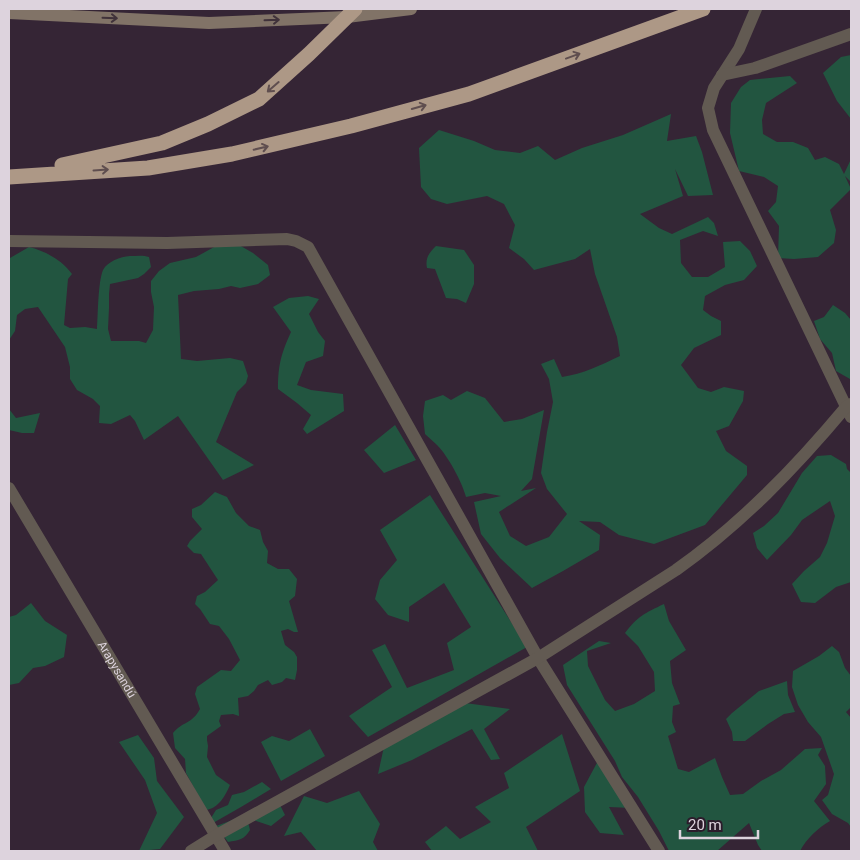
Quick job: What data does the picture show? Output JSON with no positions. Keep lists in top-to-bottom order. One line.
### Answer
{"streets":{"street":["Arapysandú"]},"scale_bar":"20 m"}
